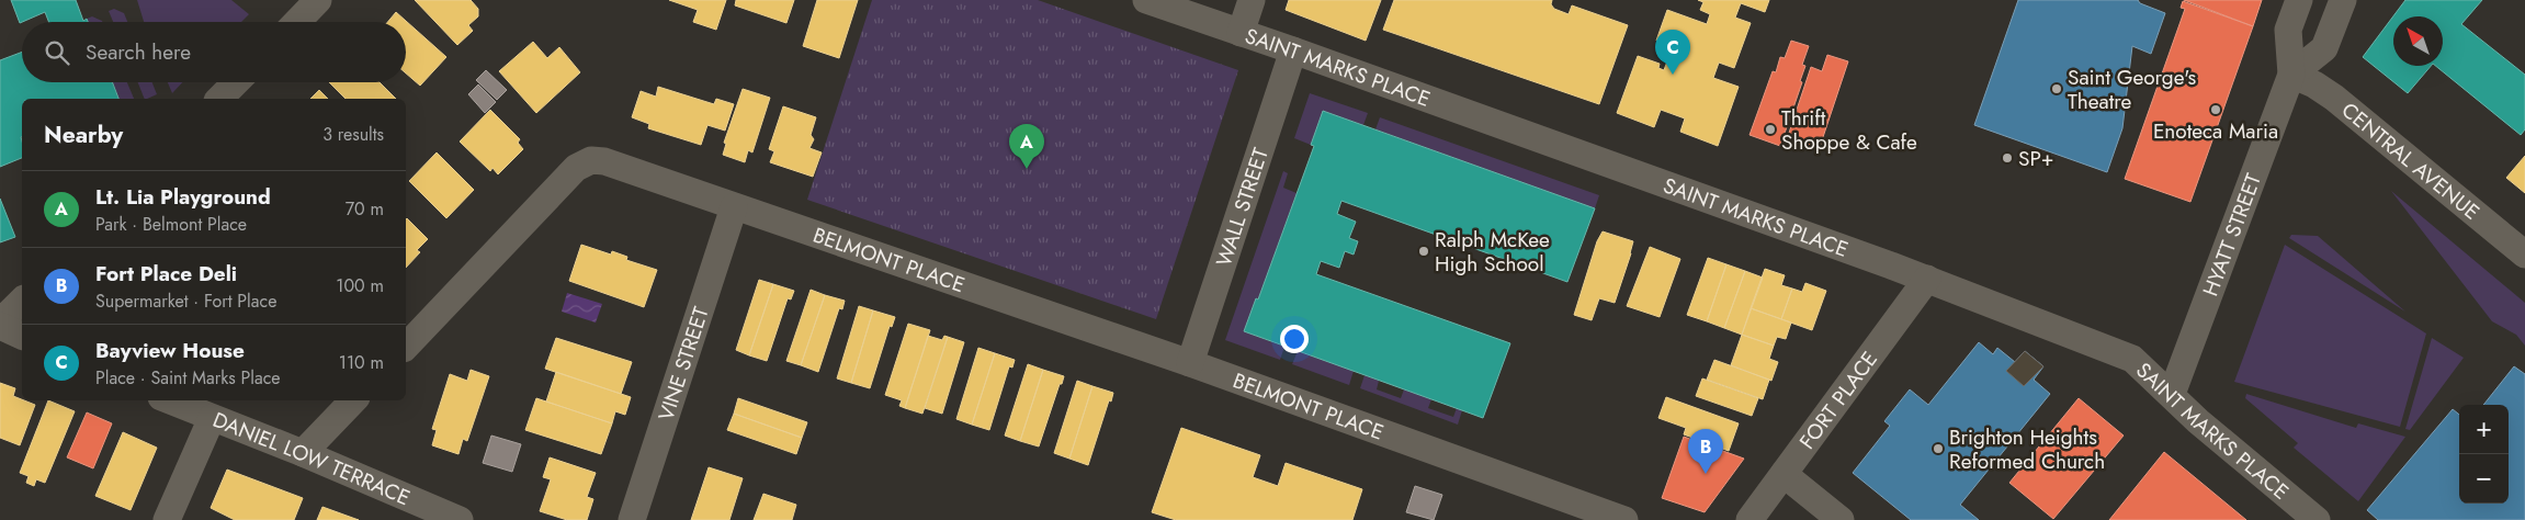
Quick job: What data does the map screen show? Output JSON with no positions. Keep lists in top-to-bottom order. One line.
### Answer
{"streets":{"street":["SAINT MARKS PLACE","CENTRAL AVENUE","WALL STREET","HYATT STREET","BELMONT PLACE","VINE STREET","FORT PLACE","DANIEL LOW TERRACE"]},"crossings":[["SAINT MARKS PLACE","WALL STREET"],["SAINT MARKS PLACE","HYATT STREET"],["SAINT MARKS PLACE","FORT PLACE"],["CENTRAL AVENUE","HYATT STREET"],["WALL STREET","BELMONT PLACE"],["BELMONT PLACE","VINE STREET"]],"places":["Saint George's Theatre","Enoteca Maria","Thrift Shoppe & Cafe","SP+","Ralph McKee High School","Brighton Heights Reformed Church"],"north":"top left","page":{"search":"Search here","pins":["C","A","B"],"heading":["Nearby","3 results"],"list":[{"mark":"A","name":"Lt. Lia Playground","note":"Park · Belmont Place","value":"70 m"},{"mark":"B","name":"Fort Place Deli","note":"Supermarket · Fort Place","value":"100 m"},{"mark":"C","name":"Bayview House","note":"Place · Saint Marks Place","value":"110 m"}],"map_buttons":["+","−"]}}
